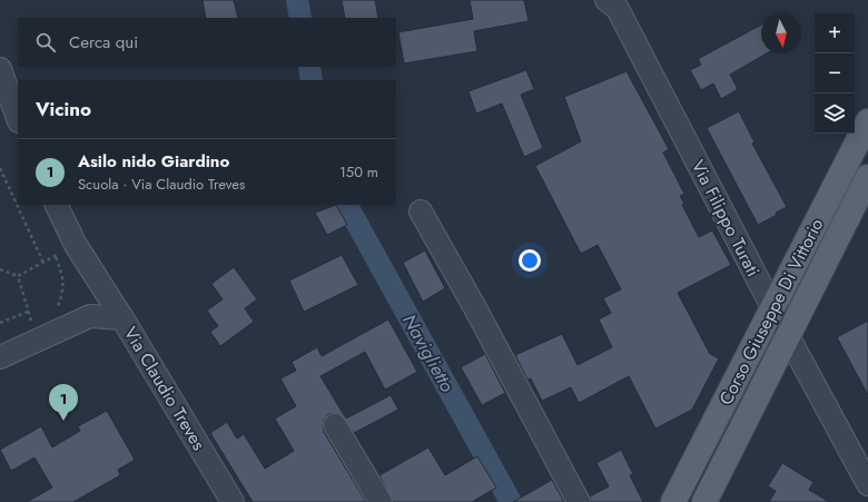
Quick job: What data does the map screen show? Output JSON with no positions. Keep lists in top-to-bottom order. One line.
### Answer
{"streets":{"main road":["Corso Giuseppe Di Vittorio"],"street":["Via Filippo Turati","Via Claudio Treves"]},"crossings":[["Via Filippo Turati","Corso Giuseppe Di Vittorio"]],"water":["Naviglietto"],"north":"bottom","page":{"map_buttons":["+","−"],"search":"Cerca qui","heading":"Vicino","list":[{"mark":"1","name":"Asilo nido Giardino","note":"Scuola · Via Claudio Treves","value":"150 m"}],"pins":"1"}}
